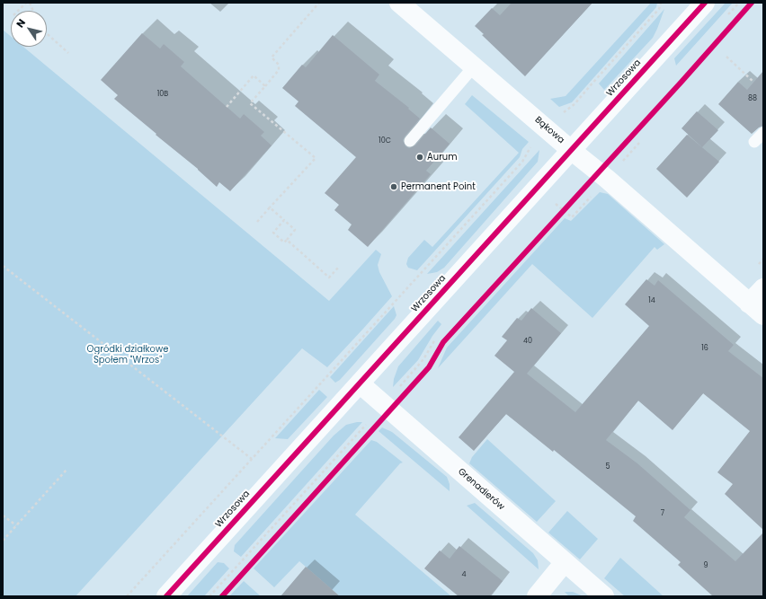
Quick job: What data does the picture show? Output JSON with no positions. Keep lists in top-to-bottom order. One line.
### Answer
{"streets":{"street":["Wrzosowa","Bąkowa","Grenadierów"]},"crossings":[["Wrzosowa","Bąkowa"],["Wrzosowa","Grenadierów"]],"parks":["Ogródki działkowe Społem \"Wrzos\""],"places":["Aurum","Permanent Point"],"house_numbers":["10B","88","10C","14","40","16","5","7","9","4"],"north":"top left"}
